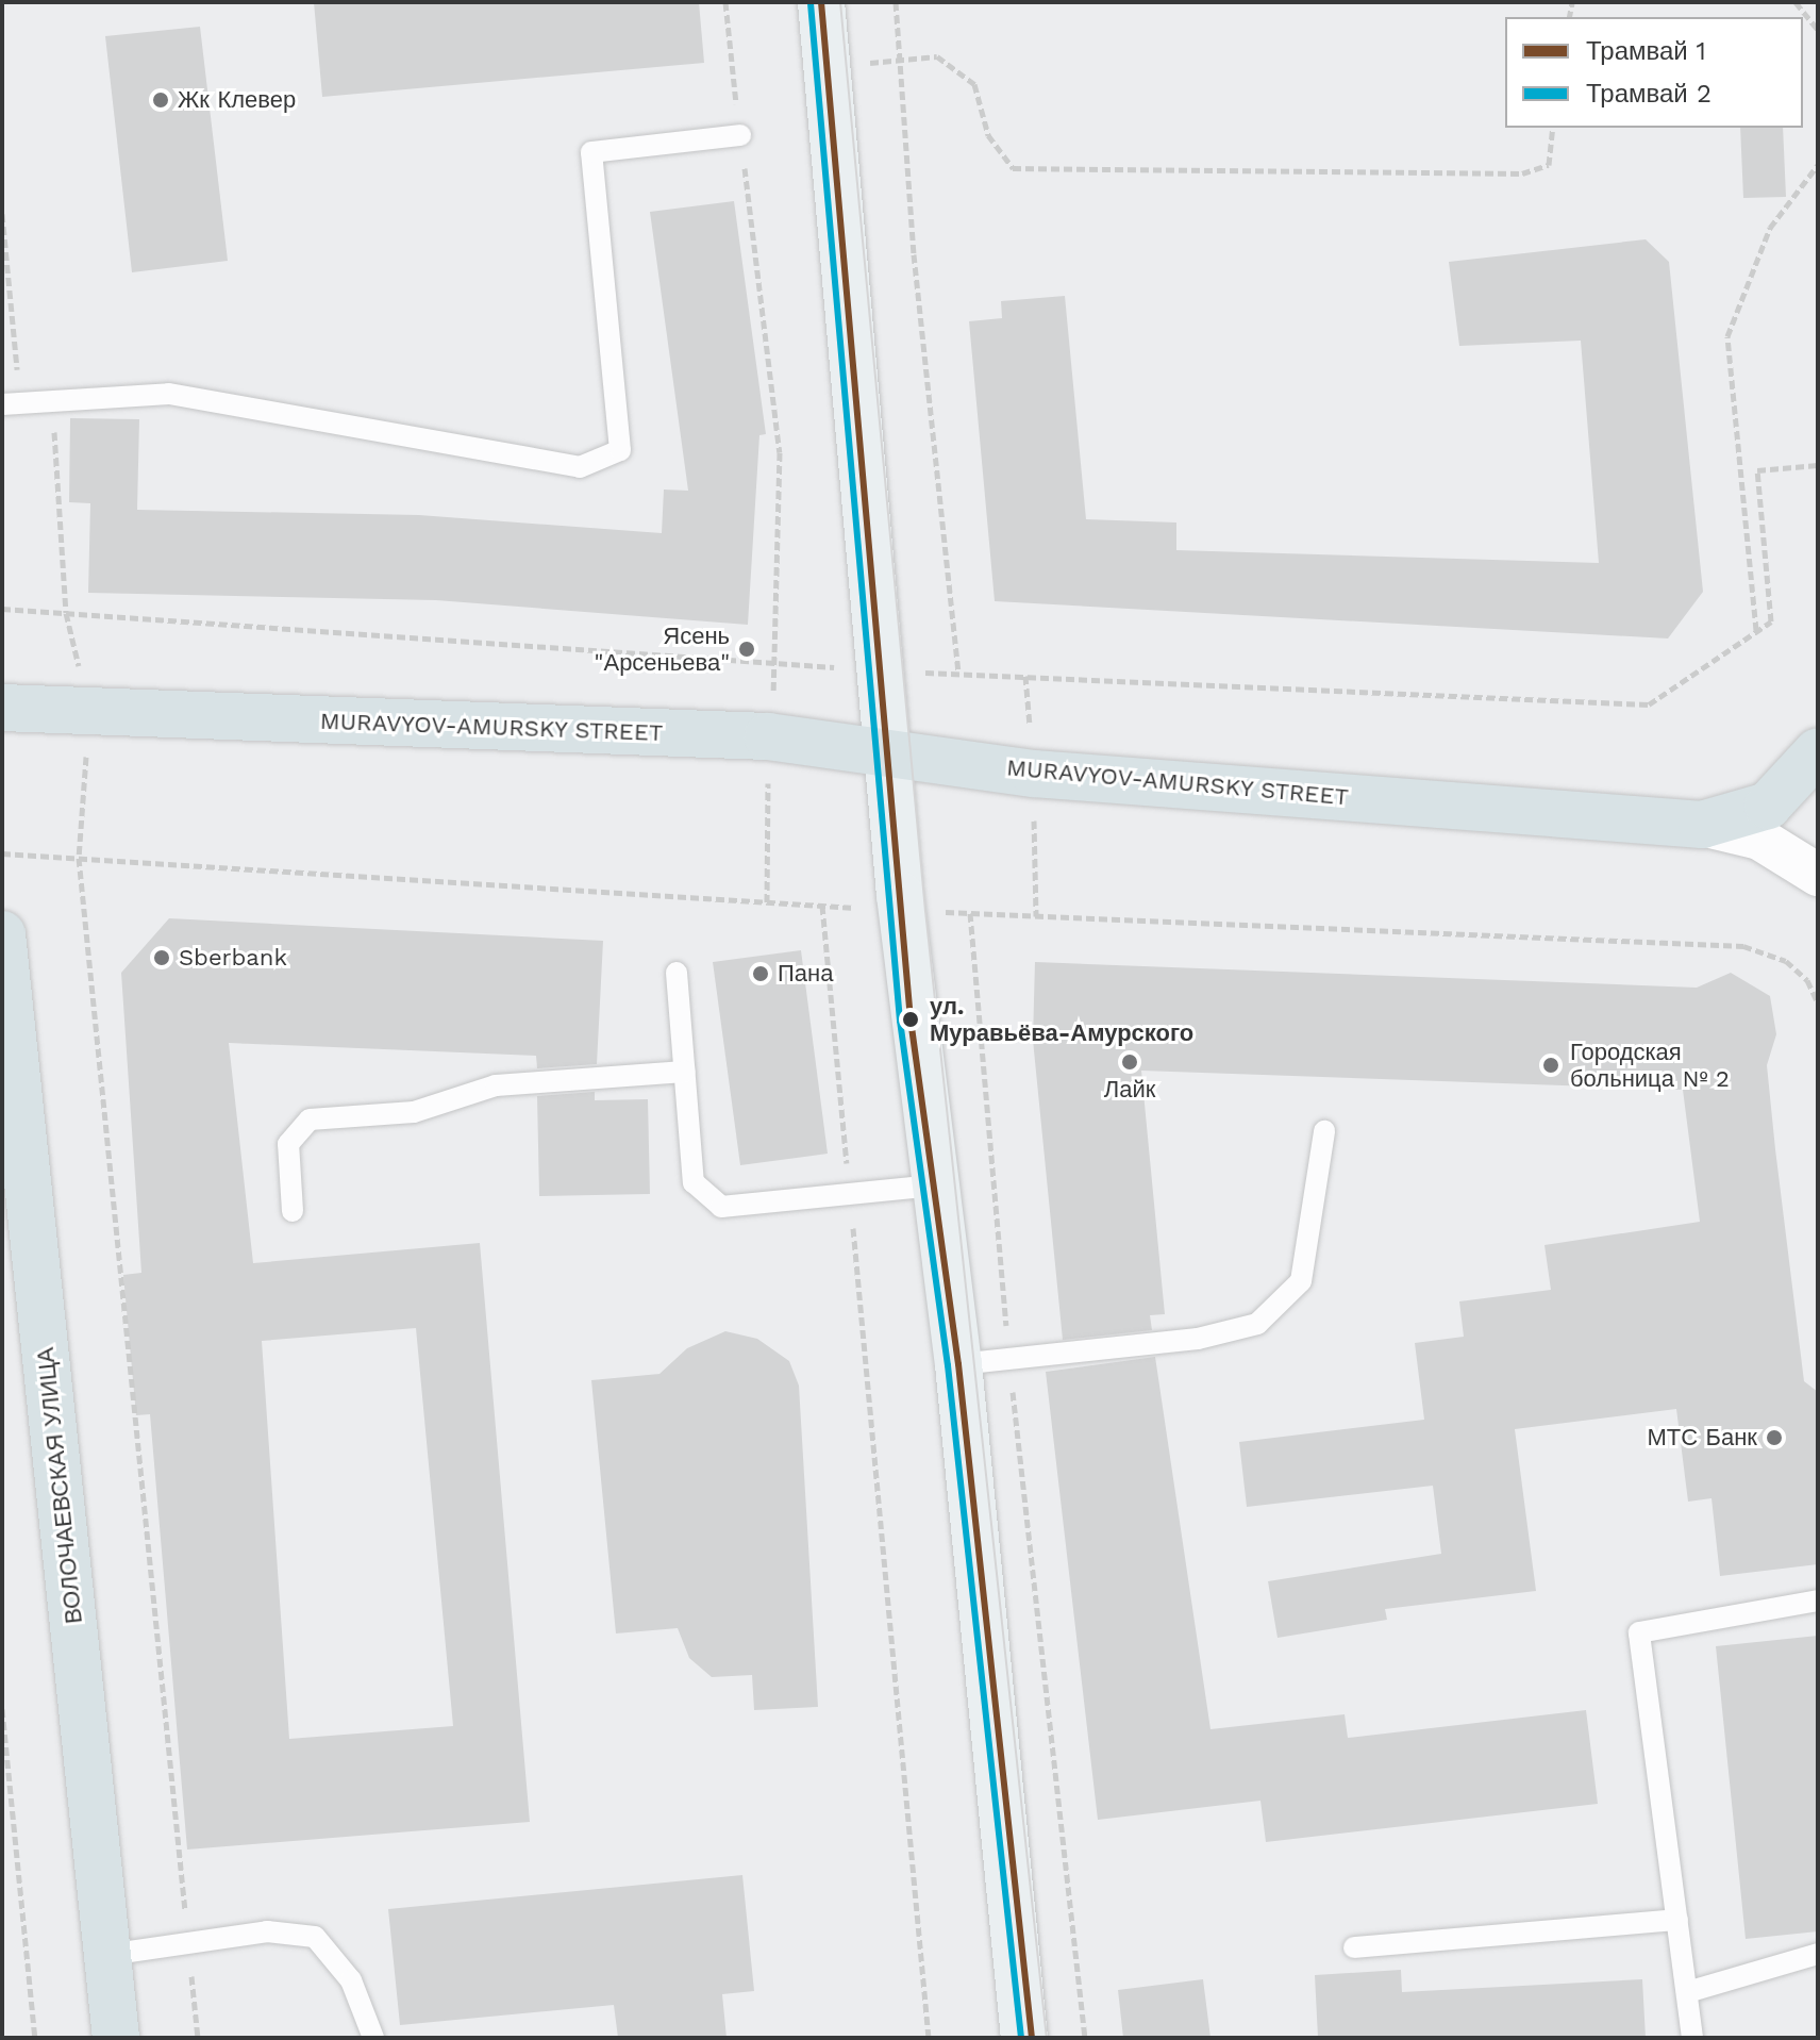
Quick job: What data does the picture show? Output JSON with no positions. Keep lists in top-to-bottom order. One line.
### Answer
{"streets":{"main road":["MURAVYOV-AMURSKY STREET","ВОЛОЧАЕВСКАЯ УЛИЦА"]},"places":["Жк Клевер","Ясень \"Арсеньева\"","Sberbank","Пана","ул. Муравьёва-Амурского","Лайк","Городская больница № 2","МТС Банк"],"lines":["tram line 1","tram line 2"],"legend":["Трамвай 1","Трамвай 2"]}
